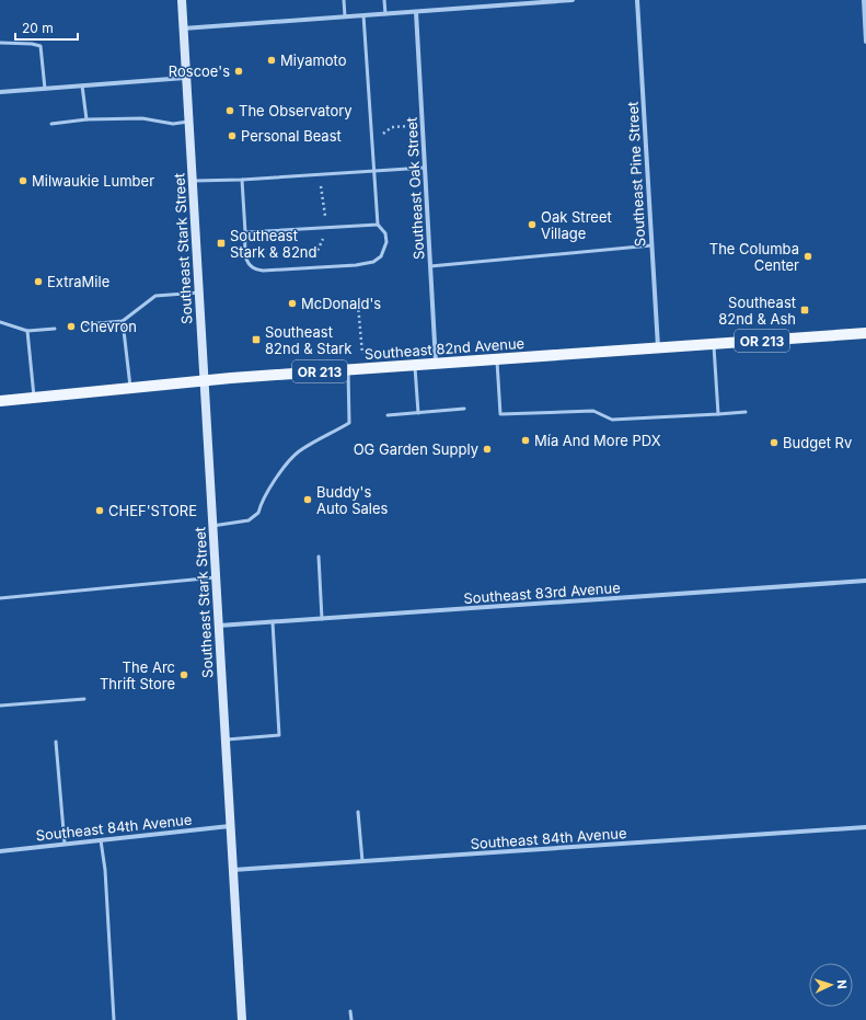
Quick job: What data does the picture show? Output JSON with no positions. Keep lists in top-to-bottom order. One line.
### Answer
{"streets":{"main road":["Southeast Stark Street","OR 213","Southeast 82nd Avenue"],"street":["Southeast Pine Street","Southeast Oak Street","Southeast 83rd Avenue","Southeast 84th Avenue"]},"crossings":[["Southeast Pine Street","Southeast 82nd Avenue"],["Southeast Oak Street","Southeast 82nd Avenue"],["Southeast Stark Street","Southeast 82nd Avenue"],["Southeast Stark Street","Southeast 83rd Avenue"],["Southeast Stark Street","Southeast 84th Avenue"]],"places":{"other":["Miyamoto","Roscoe's","The Observatory","Personal Beast","Milwaukie Lumber","Oak Street Village","The Columba Center","ExtraMile","McDonald's","Chevron","Mía And More PDX","Budget Rv","OG Garden Supply","Buddy's Auto Sales","CHEF'STORE","The Arc Thrift Store"],"transit":["Southeast Stark & 82nd","Southeast 82nd & Ash","Southeast 82nd & Stark"]},"scale_bar":"20 m","north":"right"}
